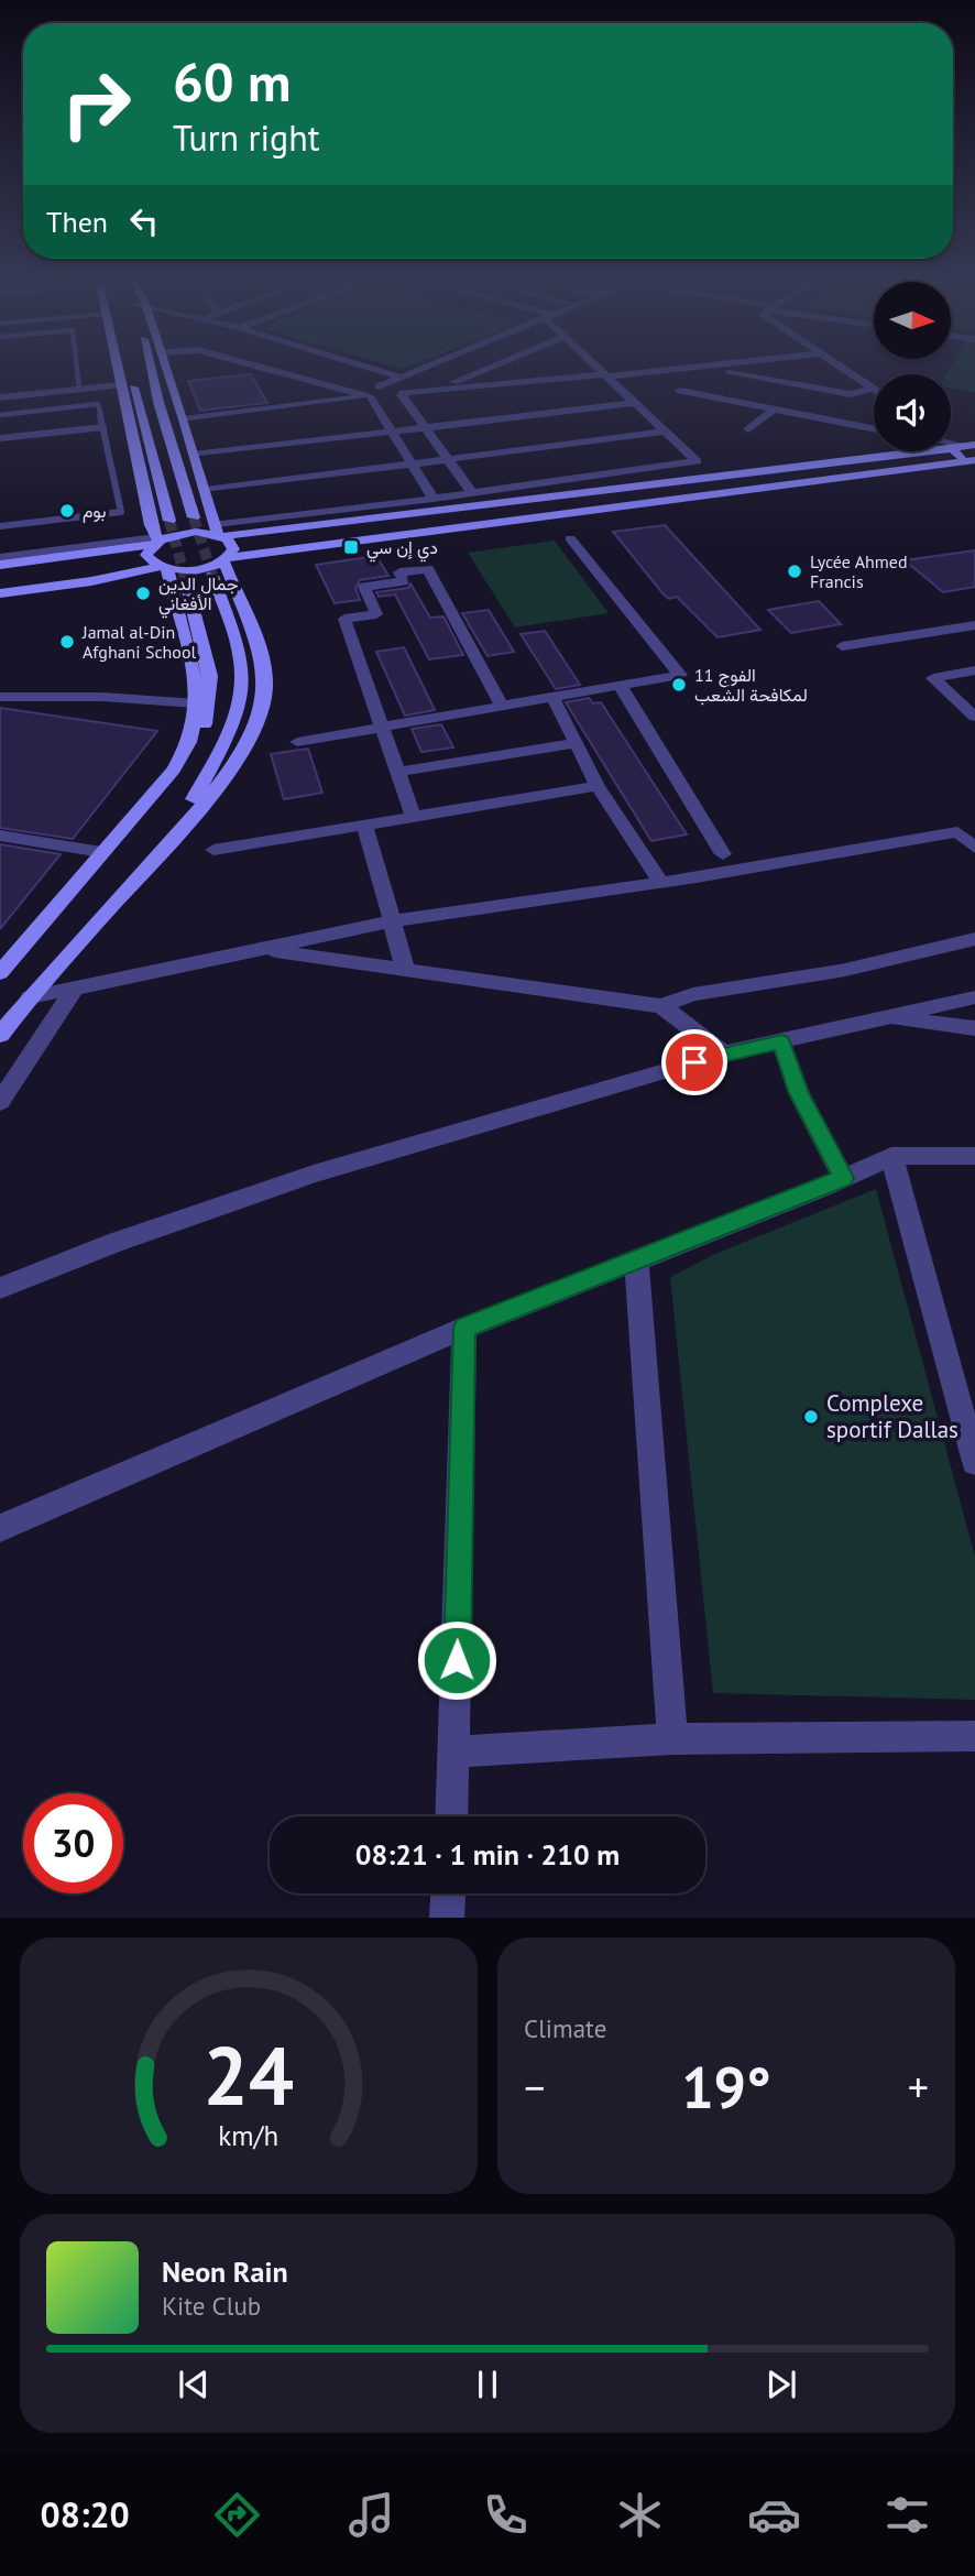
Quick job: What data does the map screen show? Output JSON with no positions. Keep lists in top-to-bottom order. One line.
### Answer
{"places":{"other":["بوم","Lycée Ahmed Francis","جمال الدين الأفغاني","Jamal al-Din Afghani School","الفوج 11 لمكافحة الشعب","Complexe sportif Dallas"],"transit":["دي إن سي"]},"north":"right","page":{"turn":["60 m","Turn right"],"then":"Then","limit":"30","trip":"08:21 · 1 min · 210 m","tile":"Climate","heat":["−","19°","+"],"song":["Neon Rain","Kite Club"],"tabs":"08:20","gauge":["24","km/h"]}}
